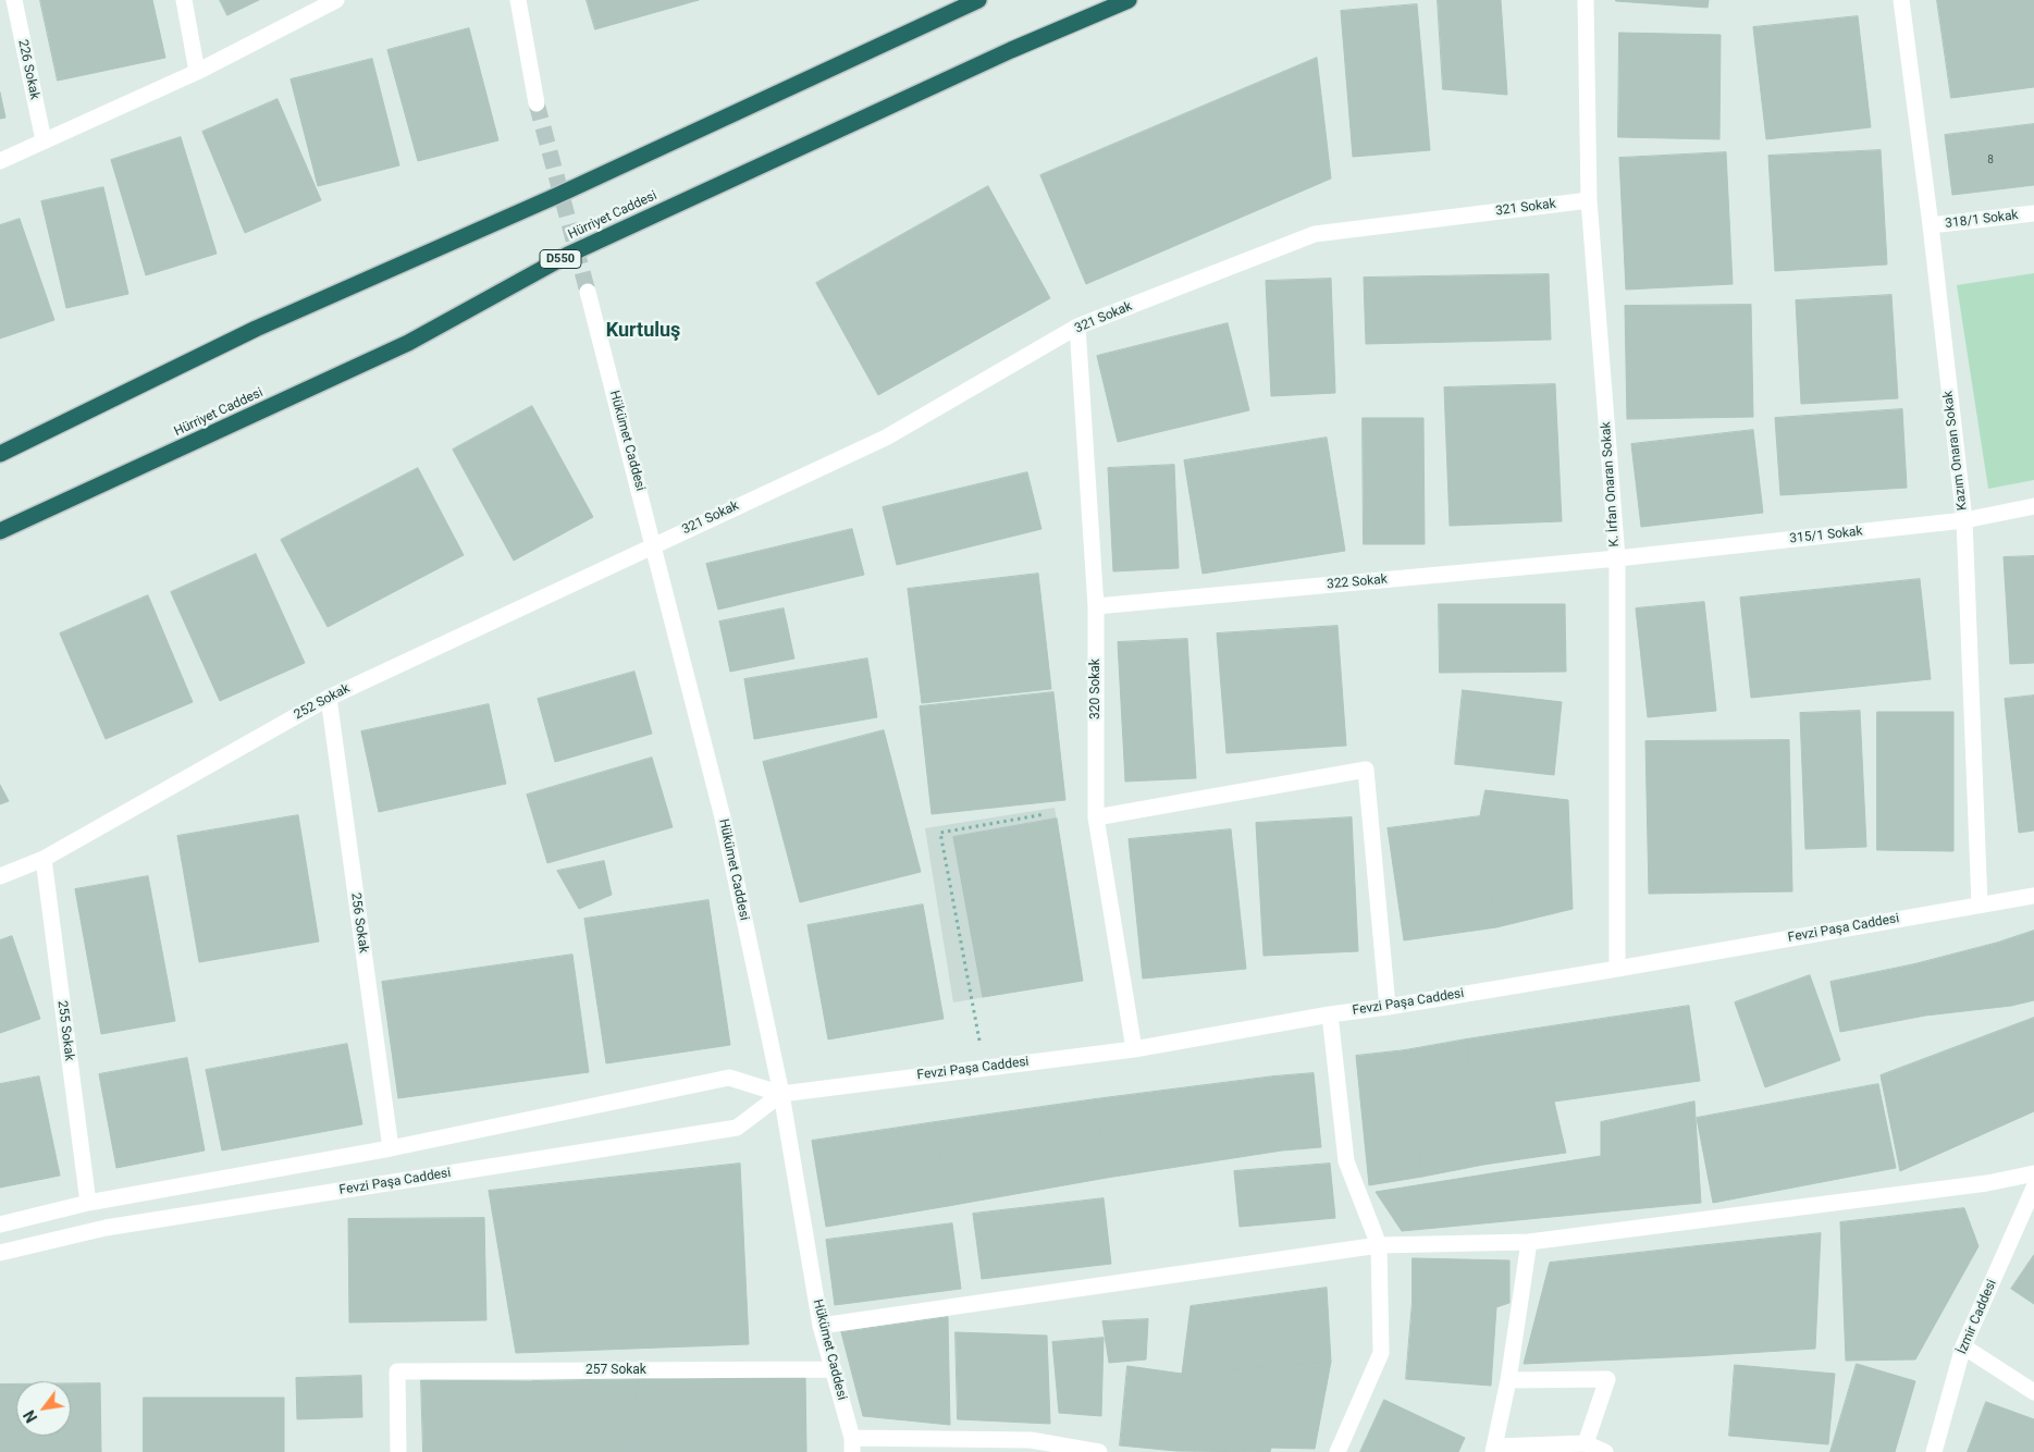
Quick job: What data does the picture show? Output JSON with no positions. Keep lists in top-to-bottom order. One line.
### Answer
{"streets":{"highway":["Hürriyet Caddesi","D550"],"street":["226 Sokak","321 Sokak","318/1 Sokak","Hükümet Caddesi","Kazım Onaran Sokak","K. İrfan Onaran Sokak","315/1 Sokak","322 Sokak","320 Sokak","252 Sokak","256 Sokak","Fevzi Paşa Caddesi","255 Sokak","İzmir Caddesi","257 Sokak"]},"crossings":[["321 Sokak","Hükümet Caddesi"],["321 Sokak","K. İrfan Onaran Sokak"],["321 Sokak","320 Sokak"],["321 Sokak","252 Sokak"],["318/1 Sokak","Kazım Onaran Sokak"],["Hükümet Caddesi","252 Sokak"],["Hükümet Caddesi","Fevzi Paşa Caddesi"],["Hükümet Caddesi","257 Sokak"],["Kazım Onaran Sokak","315/1 Sokak"],["Kazım Onaran Sokak","Fevzi Paşa Caddesi"],["K. İrfan Onaran Sokak","315/1 Sokak"],["K. İrfan Onaran Sokak","322 Sokak"],["K. İrfan Onaran Sokak","Fevzi Paşa Caddesi"],["315/1 Sokak","322 Sokak"],["322 Sokak","320 Sokak"],["320 Sokak","Fevzi Paşa Caddesi"],["252 Sokak","256 Sokak"],["252 Sokak","255 Sokak"],["256 Sokak","Fevzi Paşa Caddesi"],["Fevzi Paşa Caddesi","255 Sokak"]],"districts":["Kurtuluş"],"house_numbers":["8"],"north":"bottom left"}
